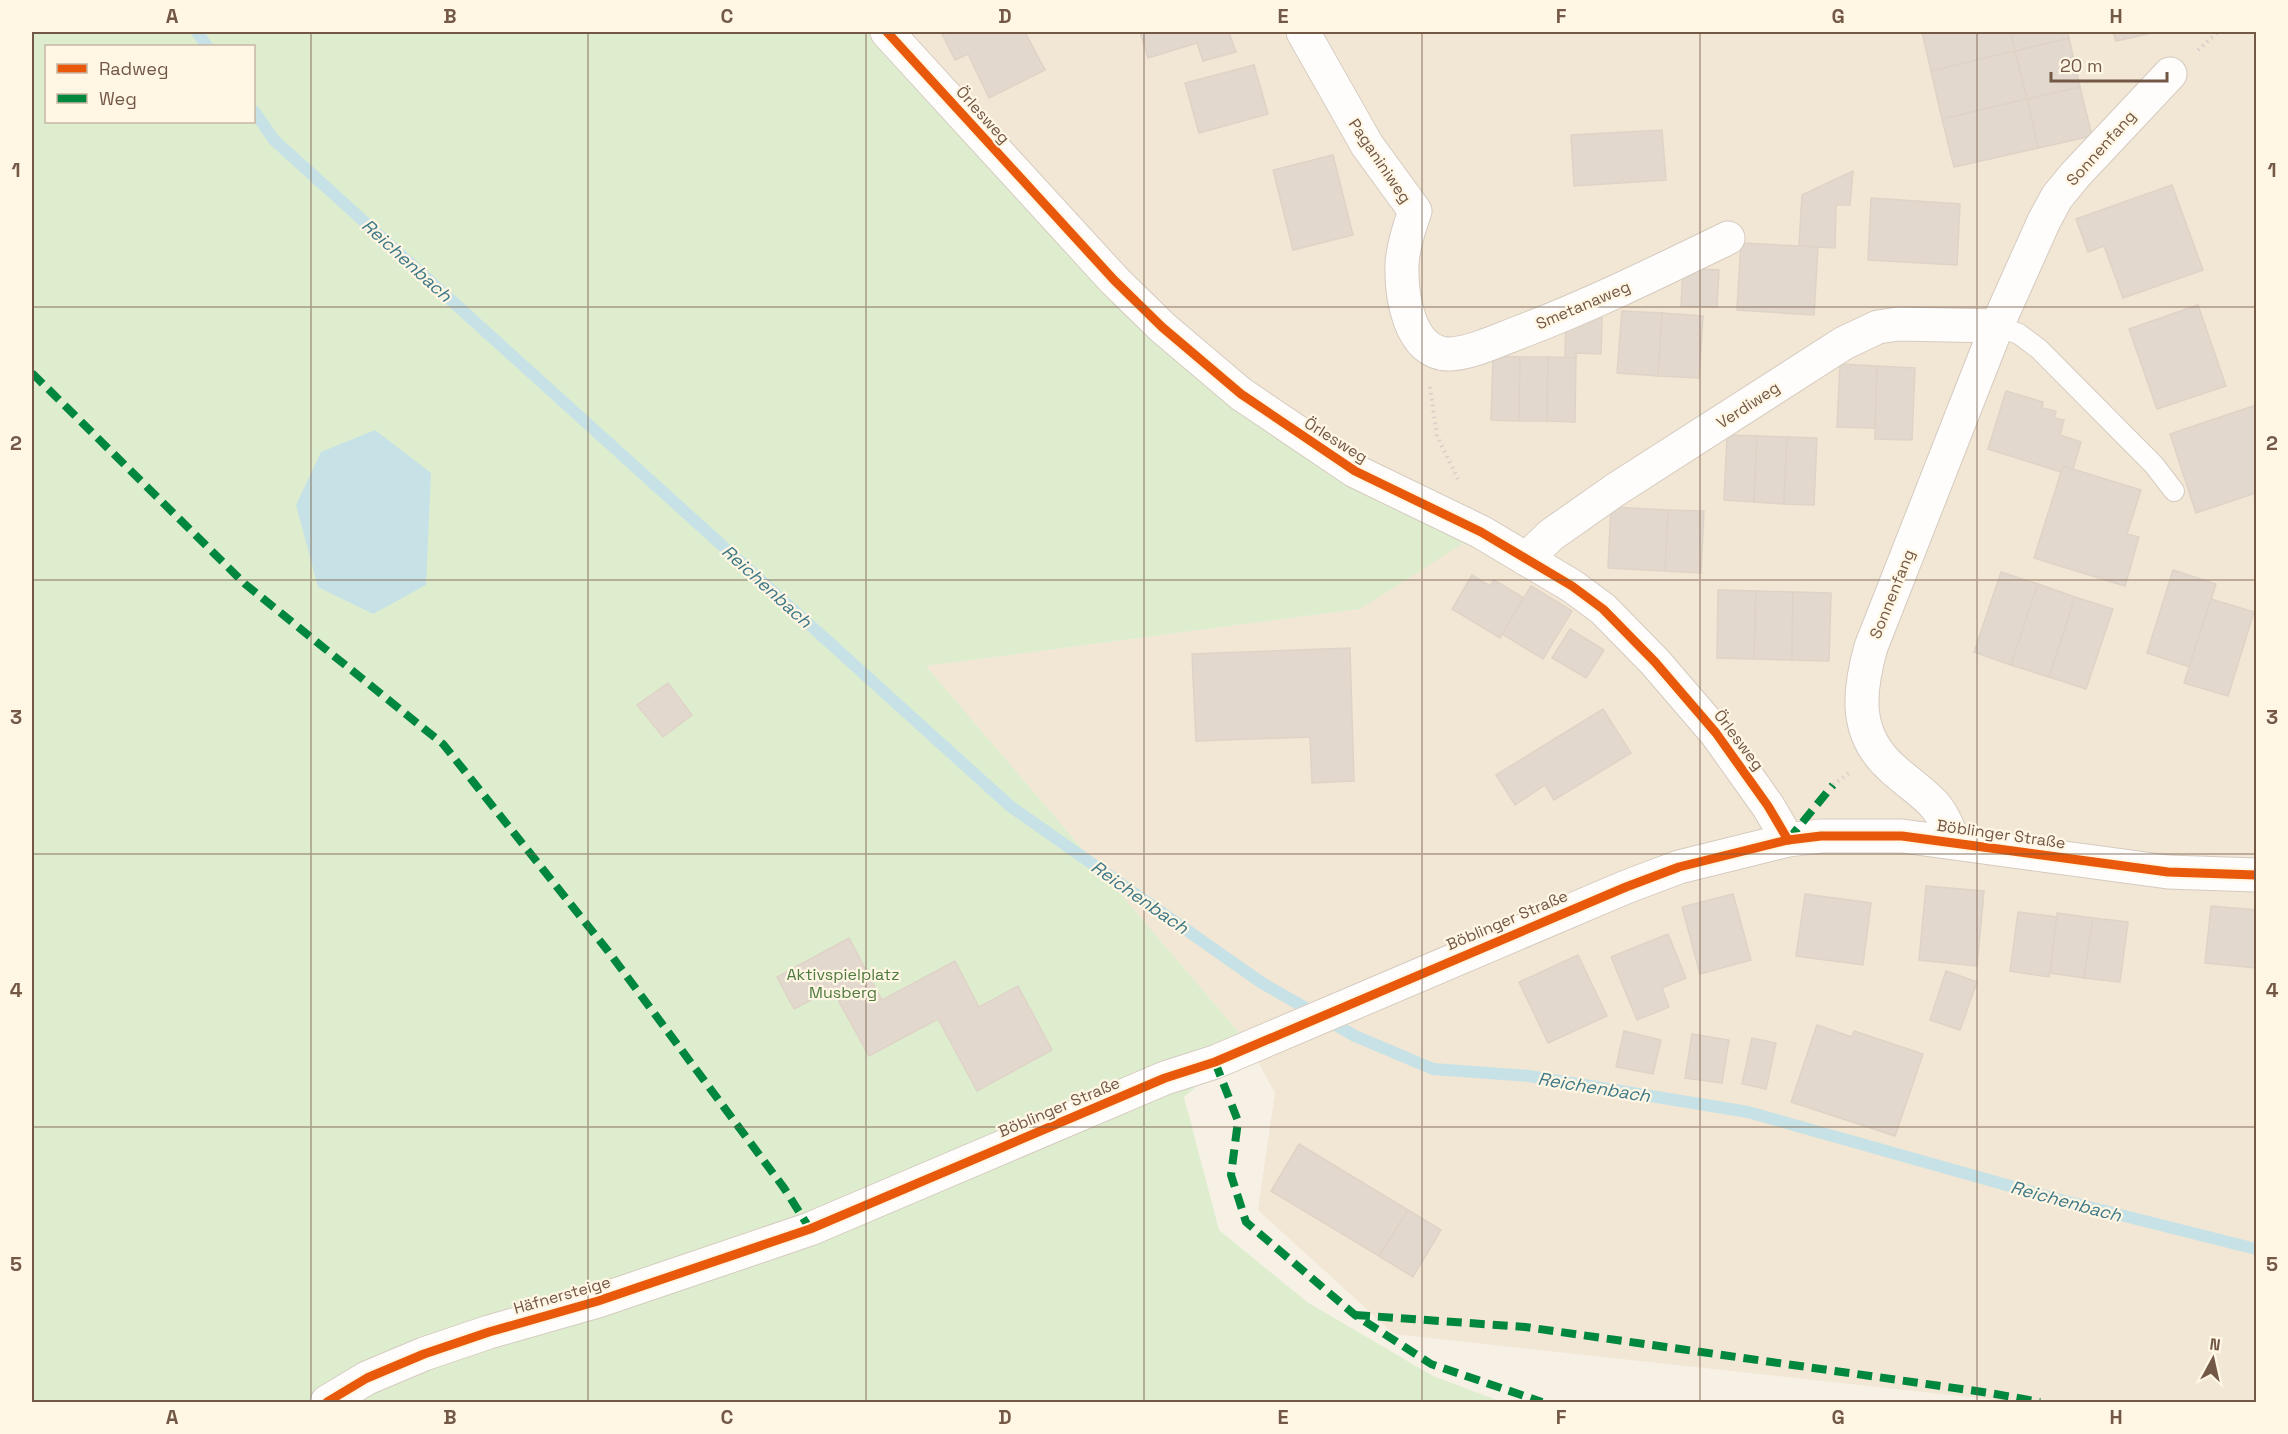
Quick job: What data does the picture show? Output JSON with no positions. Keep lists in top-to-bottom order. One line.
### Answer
{"streets":{"street":["Örlesweg","Sonnenfang","Paganiniweg","Smetanaweg","Verdiweg","Böblinger Straße","Häfnersteige"]},"crossings":[["Örlesweg","Verdiweg"],["Örlesweg","Böblinger Straße"],["Sonnenfang","Verdiweg"],["Sonnenfang","Böblinger Straße"],["Paganiniweg","Smetanaweg"],["Böblinger Straße","Häfnersteige"]],"water":["Reichenbach"],"parks":["Aktivspielplatz Musberg"],"legend":["Radweg","Weg"],"scale_bar":"20 m","north":"top","grid":{"columns":["A","B","C","D","E","F","G","H"],"rows":["1","2","3","4","5"]}}
